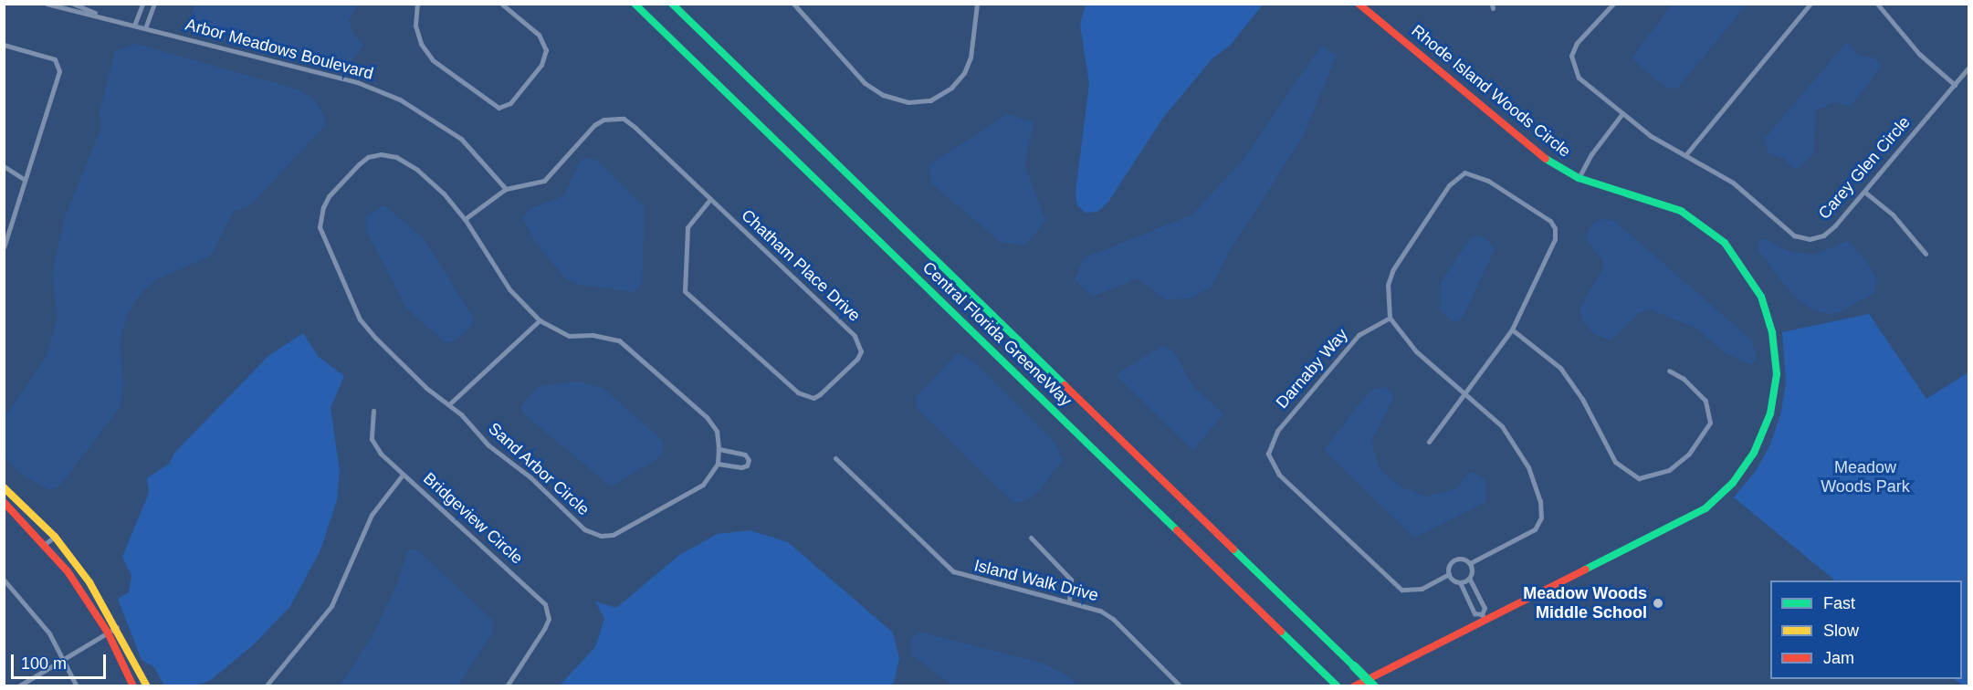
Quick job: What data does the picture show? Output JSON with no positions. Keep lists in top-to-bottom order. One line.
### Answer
{"streets":{"main road":["Rhode Island Woods Circle","Central Florida GreeneWay"],"street":["Arbor Meadows Boulevard","Carey Glen Circle","Chatham Place Drive","Darnaby Way","Sand Arbor Circle","Bridgeview Circle","Island Walk Drive"]},"crossings":[["Arbor Meadows Boulevard","Chatham Place Drive"]],"parks":["Meadow Woods Park"],"places":["Meadow Woods Middle School"],"legend":["Fast","Slow","Jam"],"scale_bar":"100 m"}
